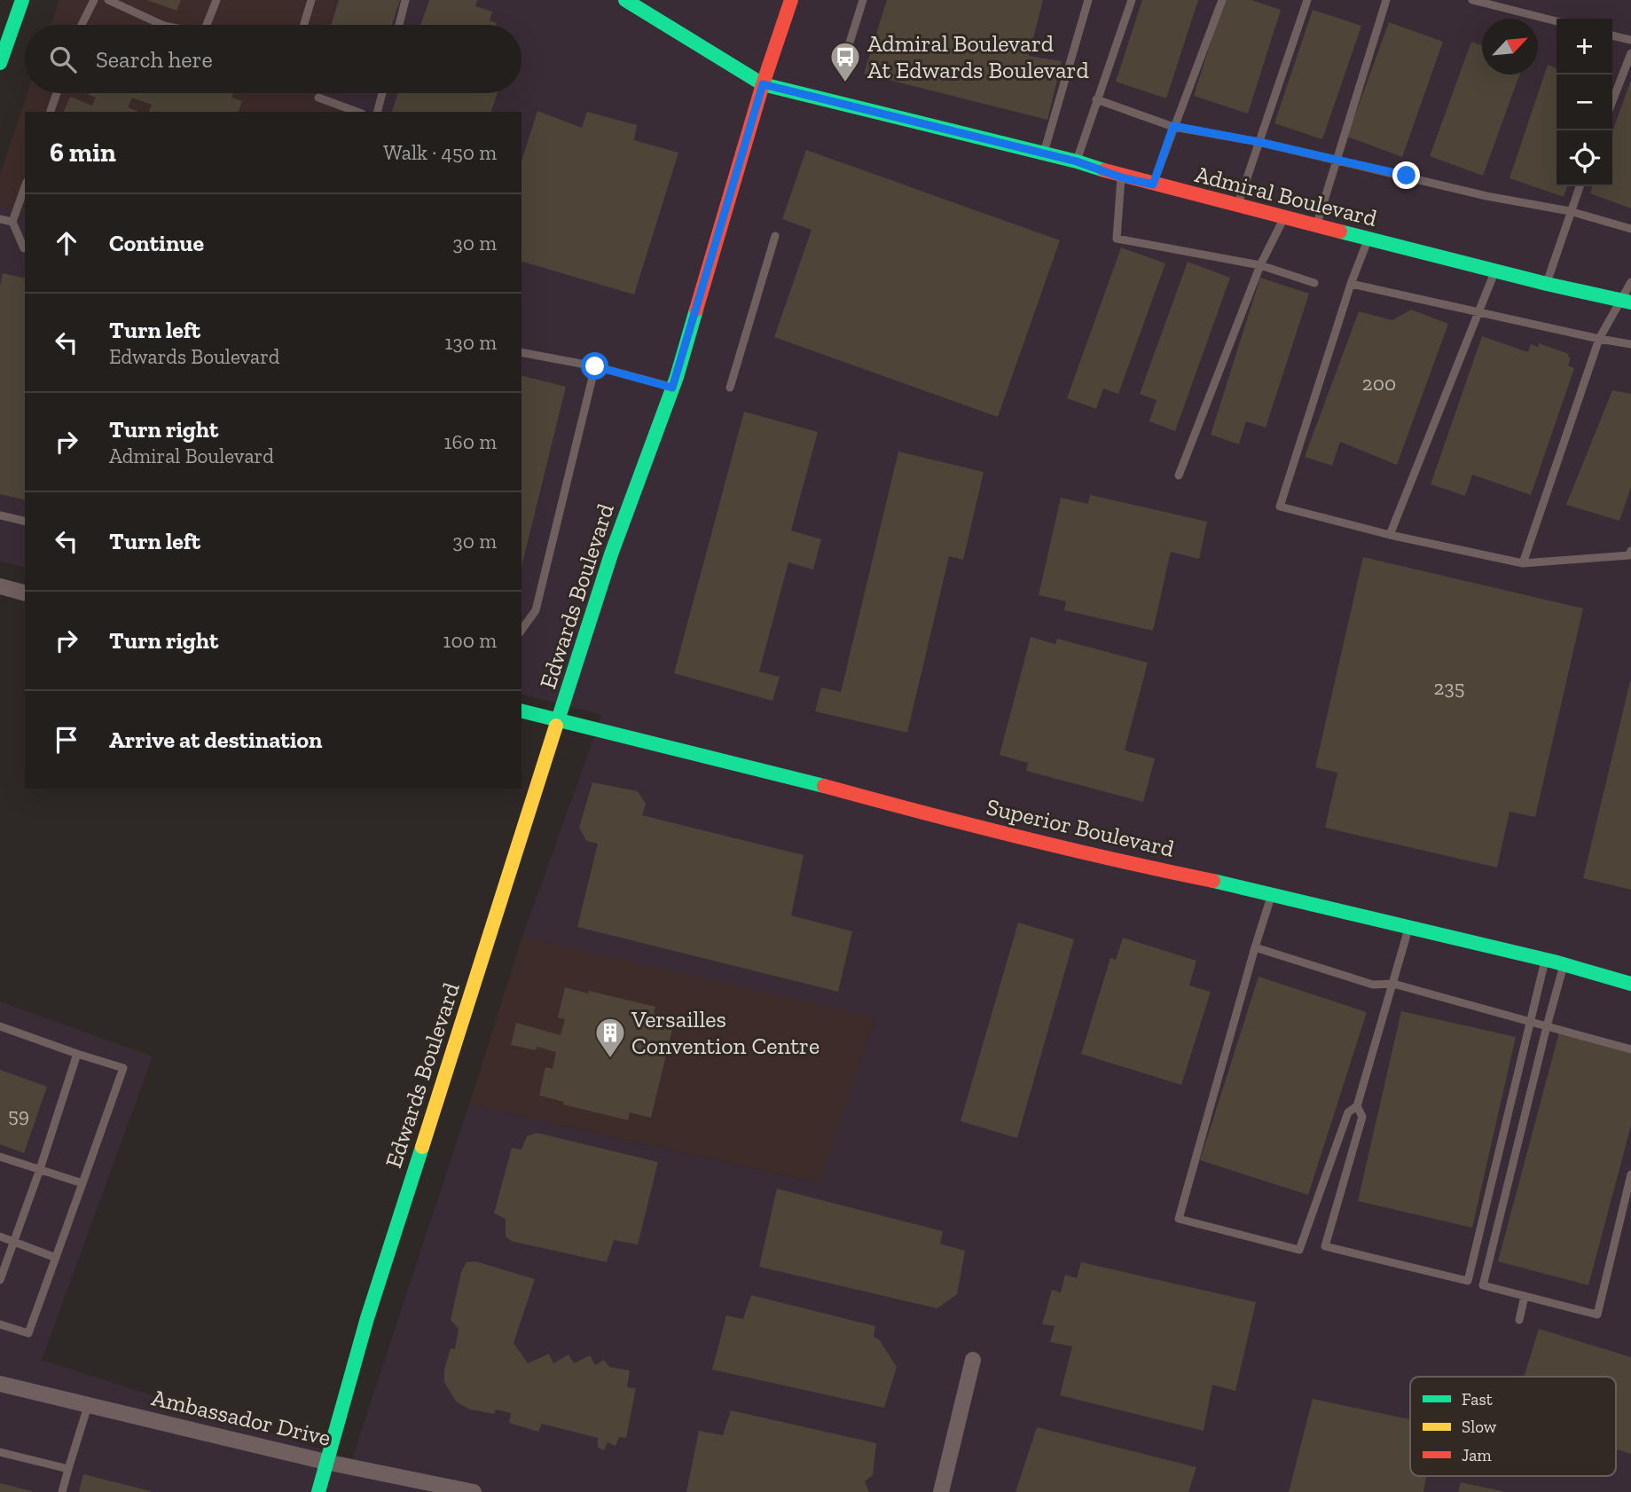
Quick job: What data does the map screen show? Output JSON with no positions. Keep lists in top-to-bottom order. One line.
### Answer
{"streets":{"street":["Admiral Boulevard","Edwards Boulevard","Superior Boulevard","Ambassador Drive"]},"crossings":[["Admiral Boulevard","Edwards Boulevard"],["Edwards Boulevard","Superior Boulevard"],["Edwards Boulevard","Ambassador Drive"]],"places":{"bus stop":["Admiral Boulevard At Edwards Boulevard"],"building":["Versailles Convention Centre"]},"house_numbers":["200","235","59"],"legend":["Fast","Slow","Jam"],"north":"top right","page":{"map_buttons":["+","−"],"search":"Search here","heading":["6 min","Walk · 450 m"],"list":[["Continue","30 m"],["Turn left","Edwards Boulevard","130 m"],["Turn right","Admiral Boulevard","160 m"],["Turn left","30 m"],["Turn right","100 m"],"Arrive at destination"]}}
